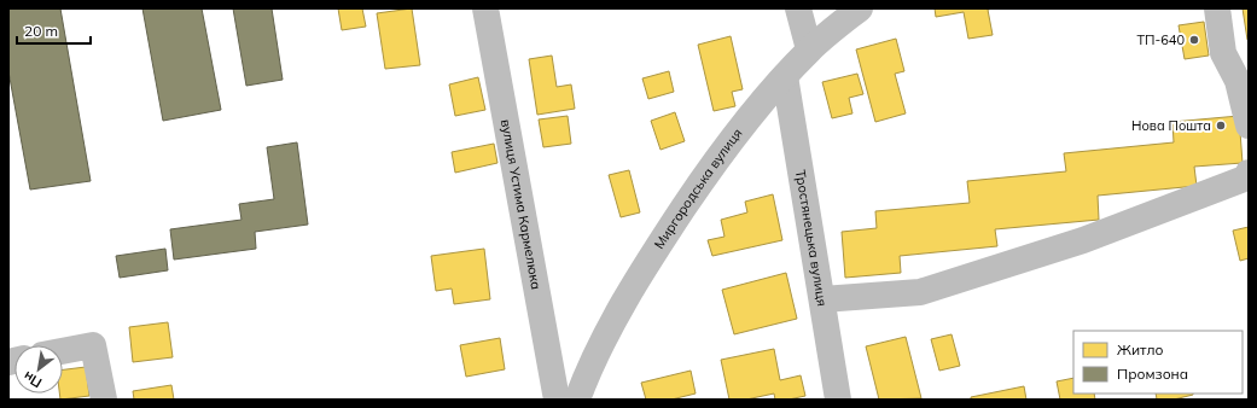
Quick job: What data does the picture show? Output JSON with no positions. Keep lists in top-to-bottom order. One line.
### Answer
{"streets":{"street":["Миргородська вулиця","вулиця Устима Кармелюка","Тростянецька вулиця"]},"crossings":[["Миргородська вулиця","Тростянецька вулиця"]],"places":["ТП-640","Нова Пошта"],"legend":["Житло","Промзона"],"scale_bar":"20 m","north":"bottom left"}
